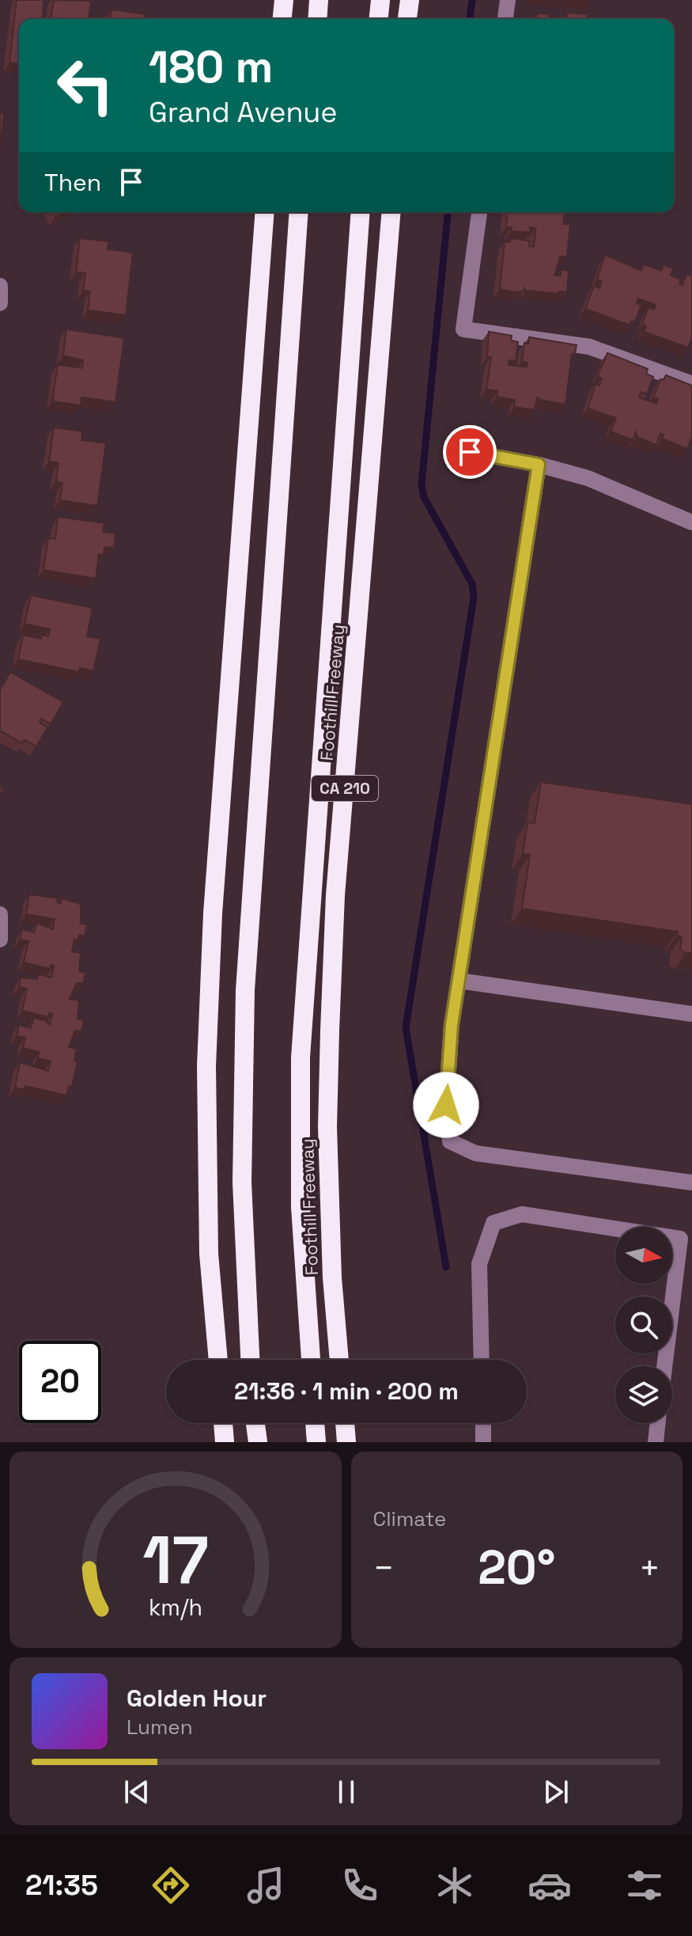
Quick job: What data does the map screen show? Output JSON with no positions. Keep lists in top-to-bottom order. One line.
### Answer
{"streets":{"highway":["Foothill Freeway","CA 210"]},"north":"right","page":{"turn":["180 m","Grand Avenue"],"then":"Then","limit":"20","trip":"21:36 · 1 min · 200 m","tile":"Climate","heat":["−","20°","+"],"song":["Golden Hour","Lumen"],"tabs":"21:35","gauge":["17","km/h"]}}
